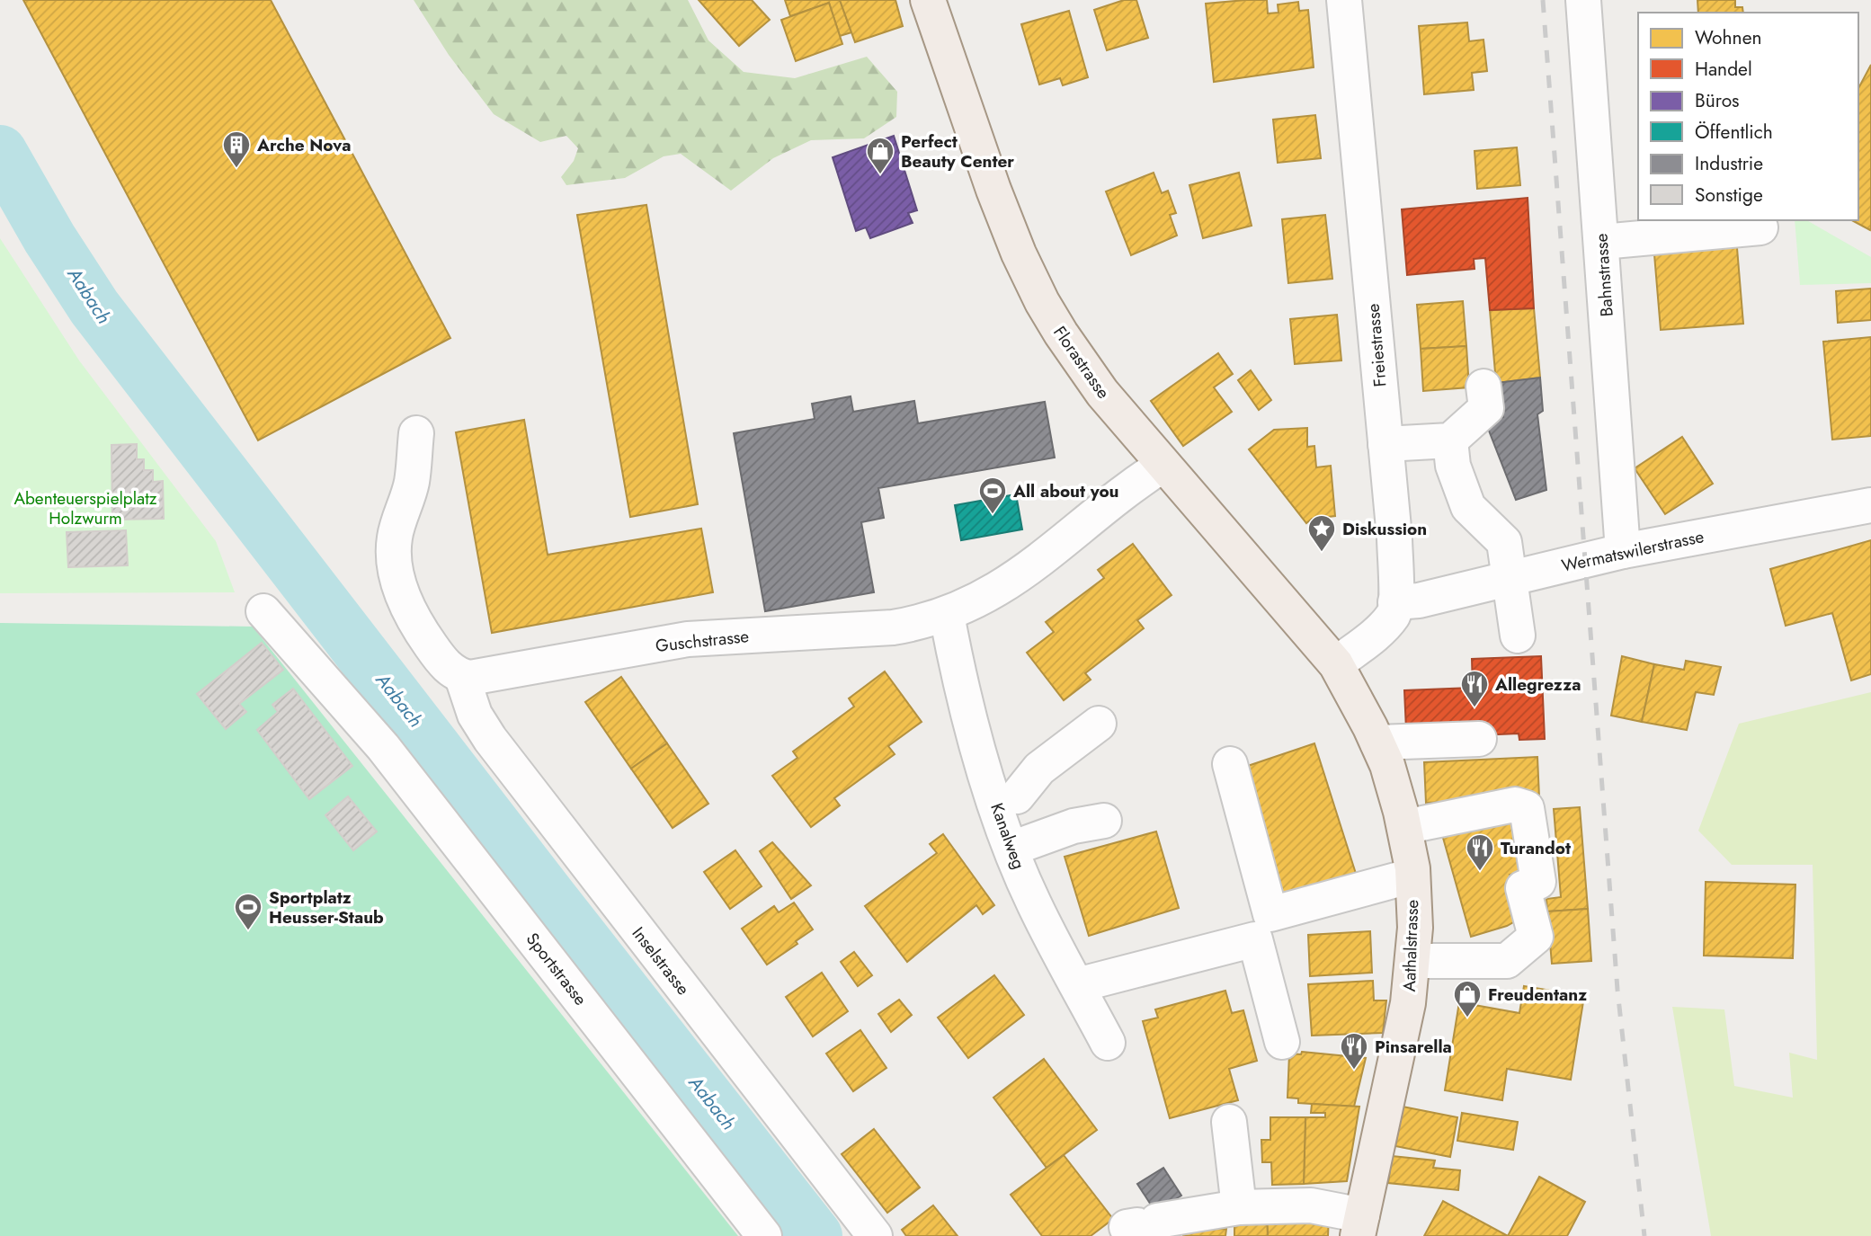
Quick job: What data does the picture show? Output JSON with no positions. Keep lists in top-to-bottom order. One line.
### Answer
{"streets":{"main road":["Florastrasse","Aathalstrasse"],"street":["Bahnstrasse","Freiestrasse","Wermatswilerstrasse","Guschstrasse","Kanalweg","Inselstrasse","Sportstrasse"]},"crossings":[["Bahnstrasse","Wermatswilerstrasse"],["Freiestrasse","Wermatswilerstrasse"],["Florastrasse","Guschstrasse"],["Florastrasse","Aathalstrasse"],["Guschstrasse","Kanalweg"],["Guschstrasse","Inselstrasse"]],"water":["Aabach"],"parks":["Abenteuerspielplatz Holzwurm"],"places":{"building":["Arche Nova"],"shop":["Perfect Beauty Center","Freudentanz"],"sports":["All about you","Sportplatz Heusser-Staub"],"place":["Diskussion"],"restaurant":["Allegrezza","Turandot","Pinsarella"]},"legend":["Wohnen","Handel","Büros","Öffentlich","Industrie","Sonstige"]}
